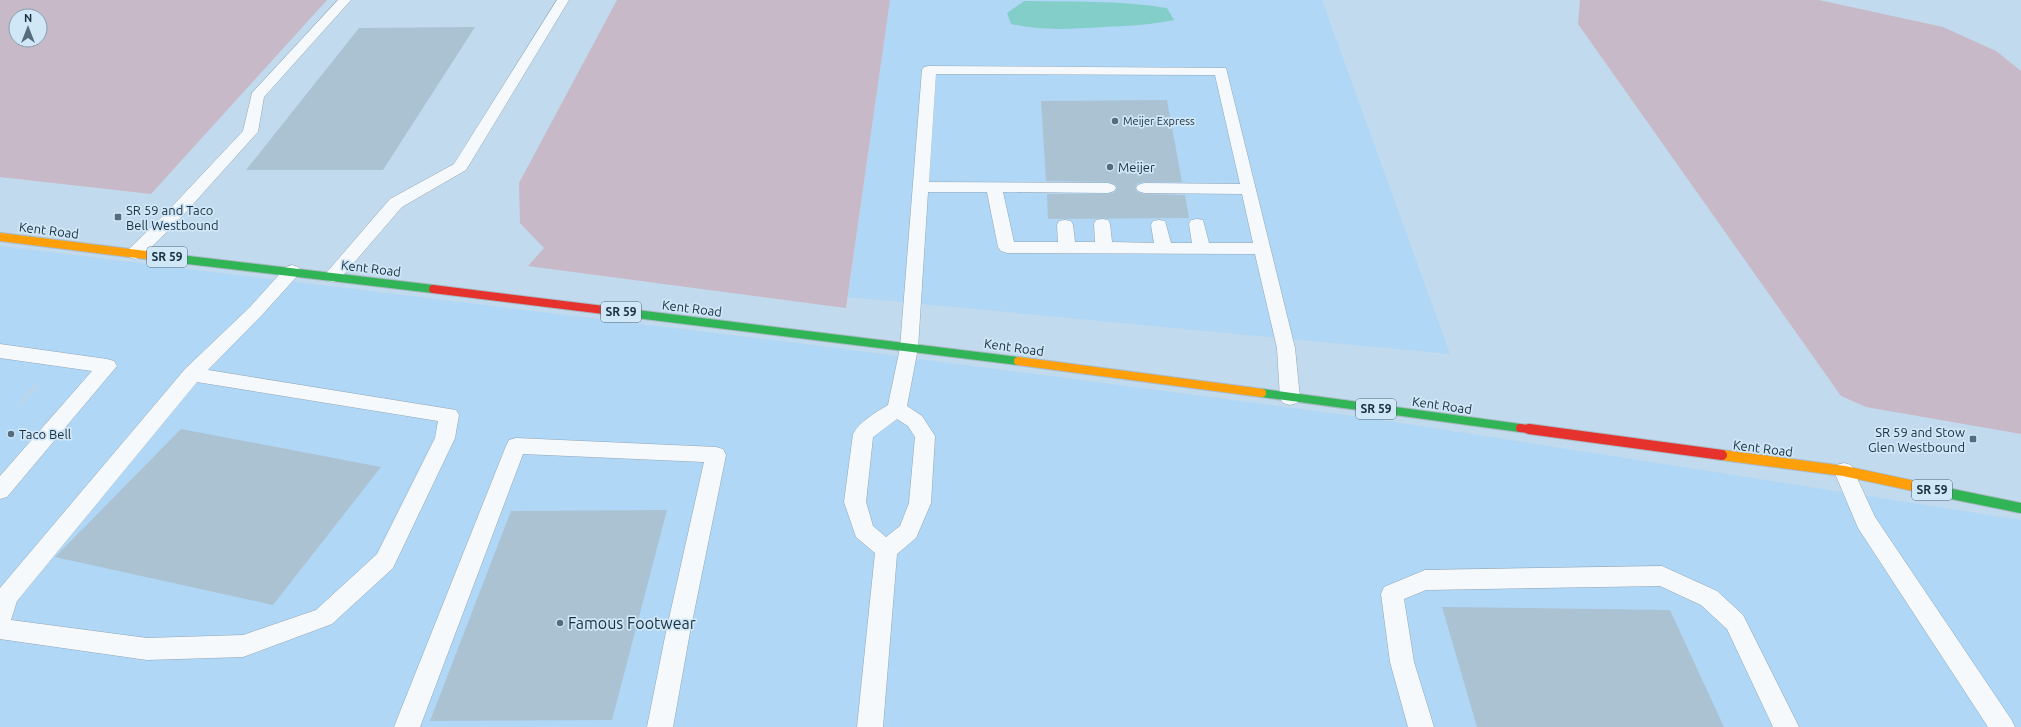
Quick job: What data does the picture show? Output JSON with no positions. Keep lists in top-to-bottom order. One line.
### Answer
{"streets":{"main road":["Kent Road","SR 59"]},"places":{"other":["Meijer Express","Meijer","Taco Bell","Famous Footwear"],"transit":["SR 59 and Taco Bell Westbound","SR 59 and Stow Glen Westbound"]},"north":"top"}
